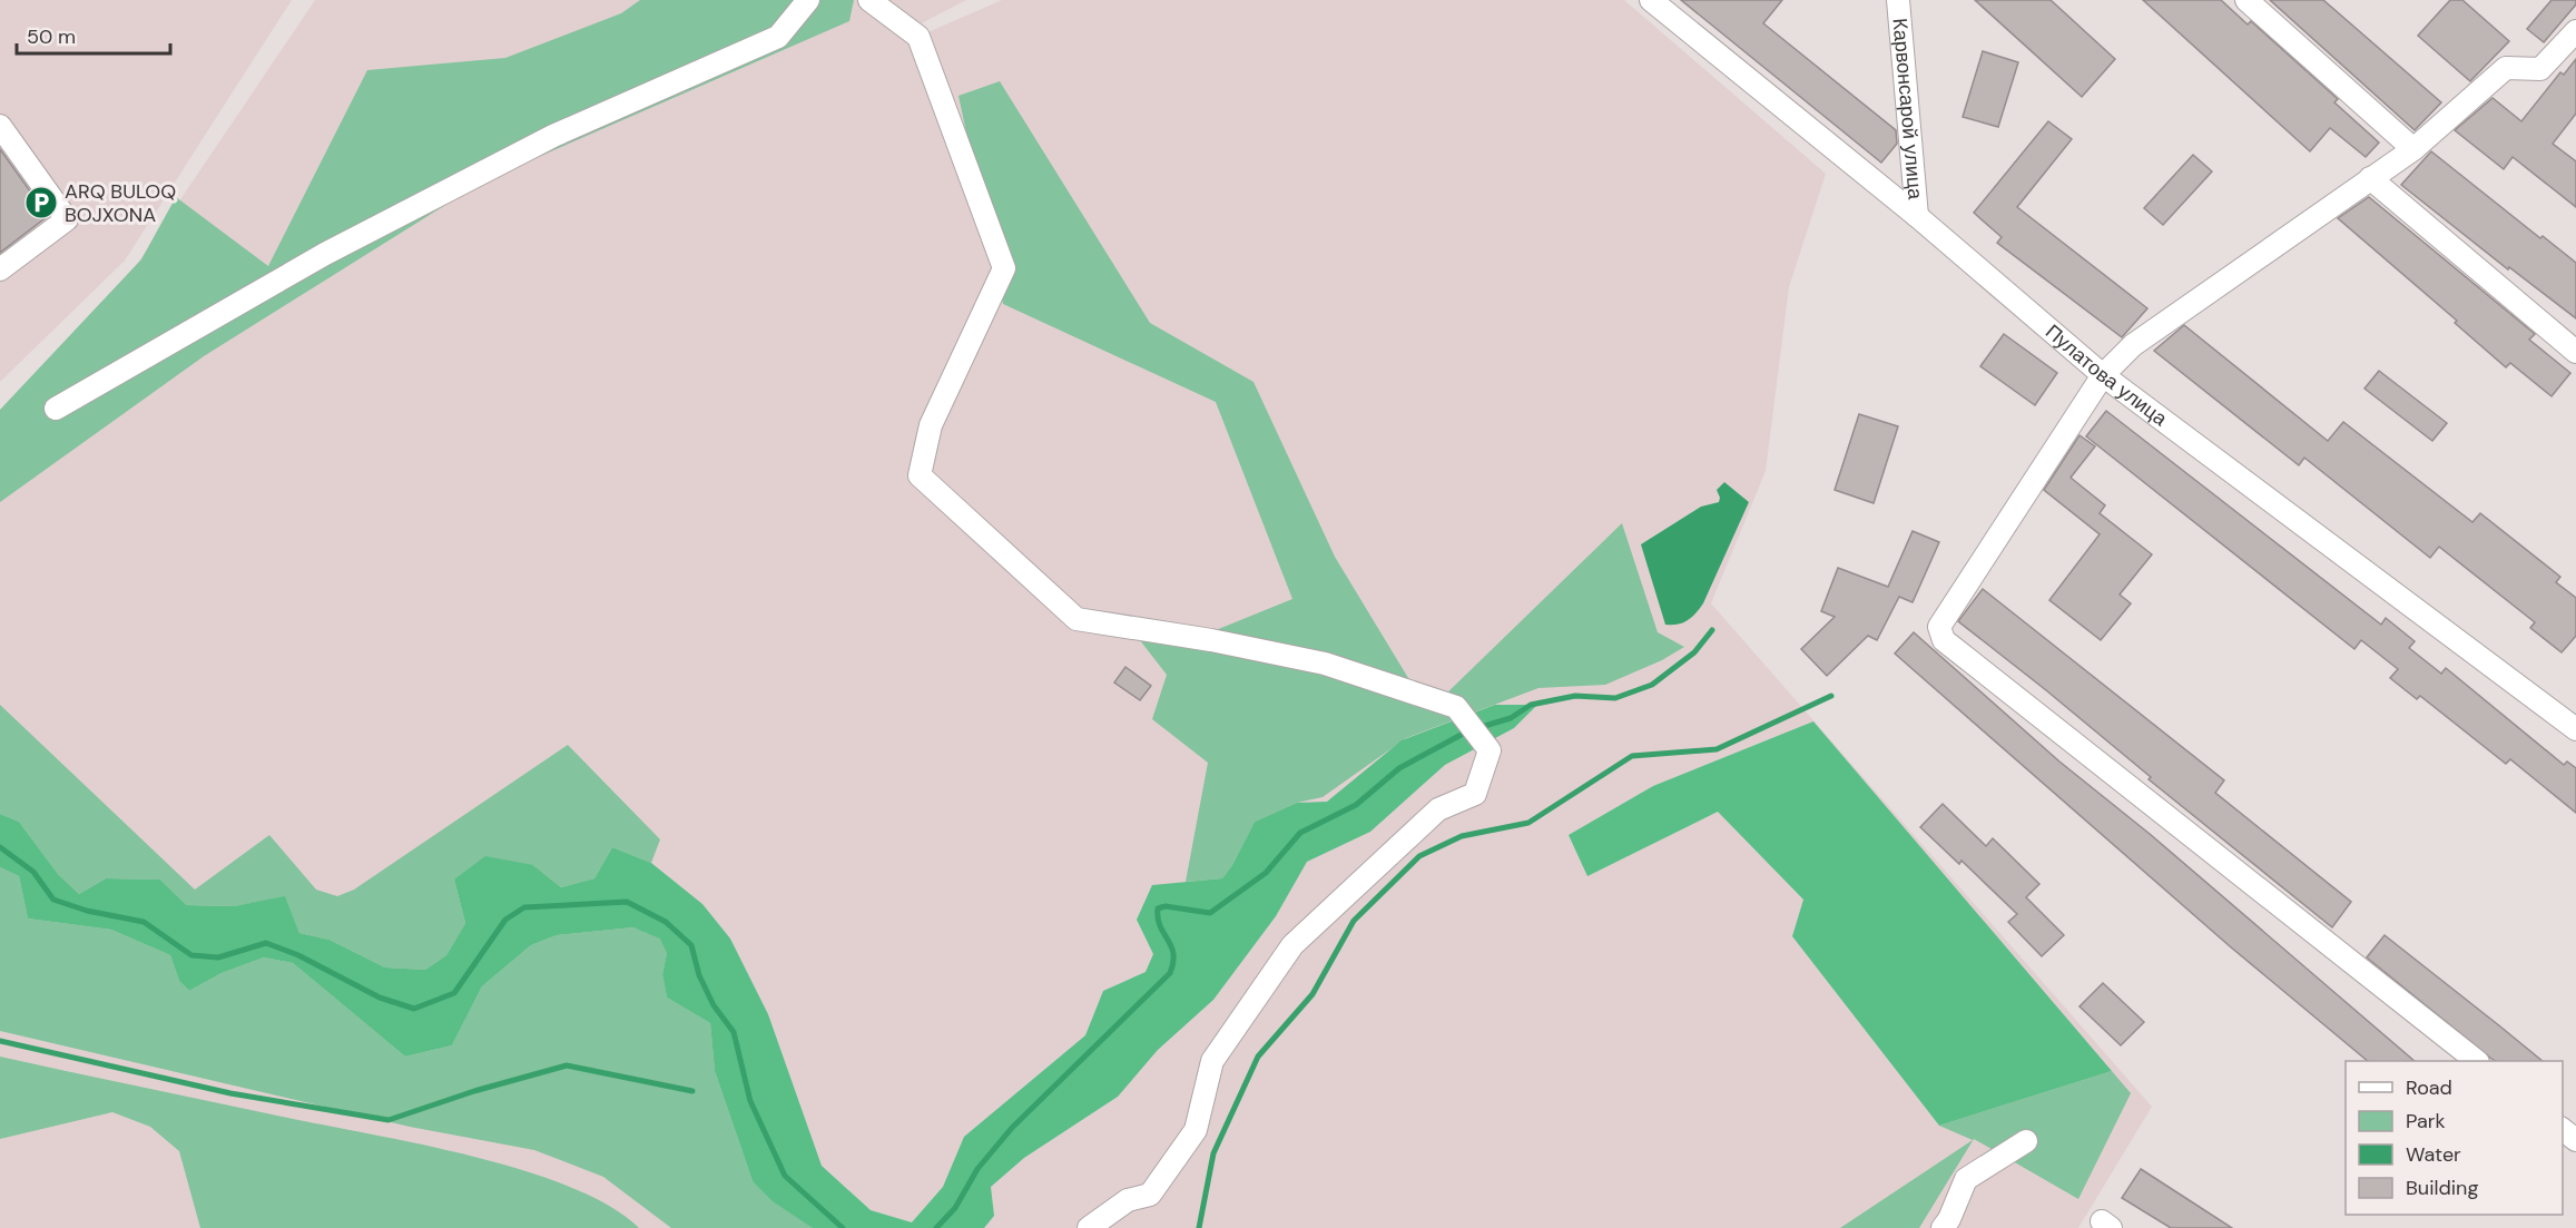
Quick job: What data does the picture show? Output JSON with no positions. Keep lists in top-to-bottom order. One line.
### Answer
{"streets":{"street":["Карвонсарой улица","Пулатова улица"]},"crossings":[["Карвонсарой улица","Пулатова улица"]],"places":{"parking":["ARQ BULOQ BOJXONA"]},"legend":["Road","Park","Water","Building"],"scale_bar":"50 m"}
